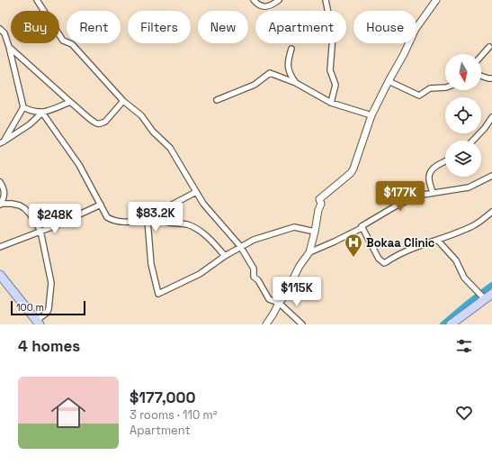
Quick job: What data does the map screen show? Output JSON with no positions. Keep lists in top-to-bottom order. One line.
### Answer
{"places":{"hospital":["Bokaa Clinic"]},"scale_bar":"100 m","north":"bottom","page":{"chip":["Buy","Rent","Filters","New","Apartment","House"],"price":["$177K","$83.2K","$248K","$115K"],"scale":"100 m","heading":"4 homes","list":[{"name":"$177,000","note":"3 rooms · 110 m² · Apartment"}]}}
